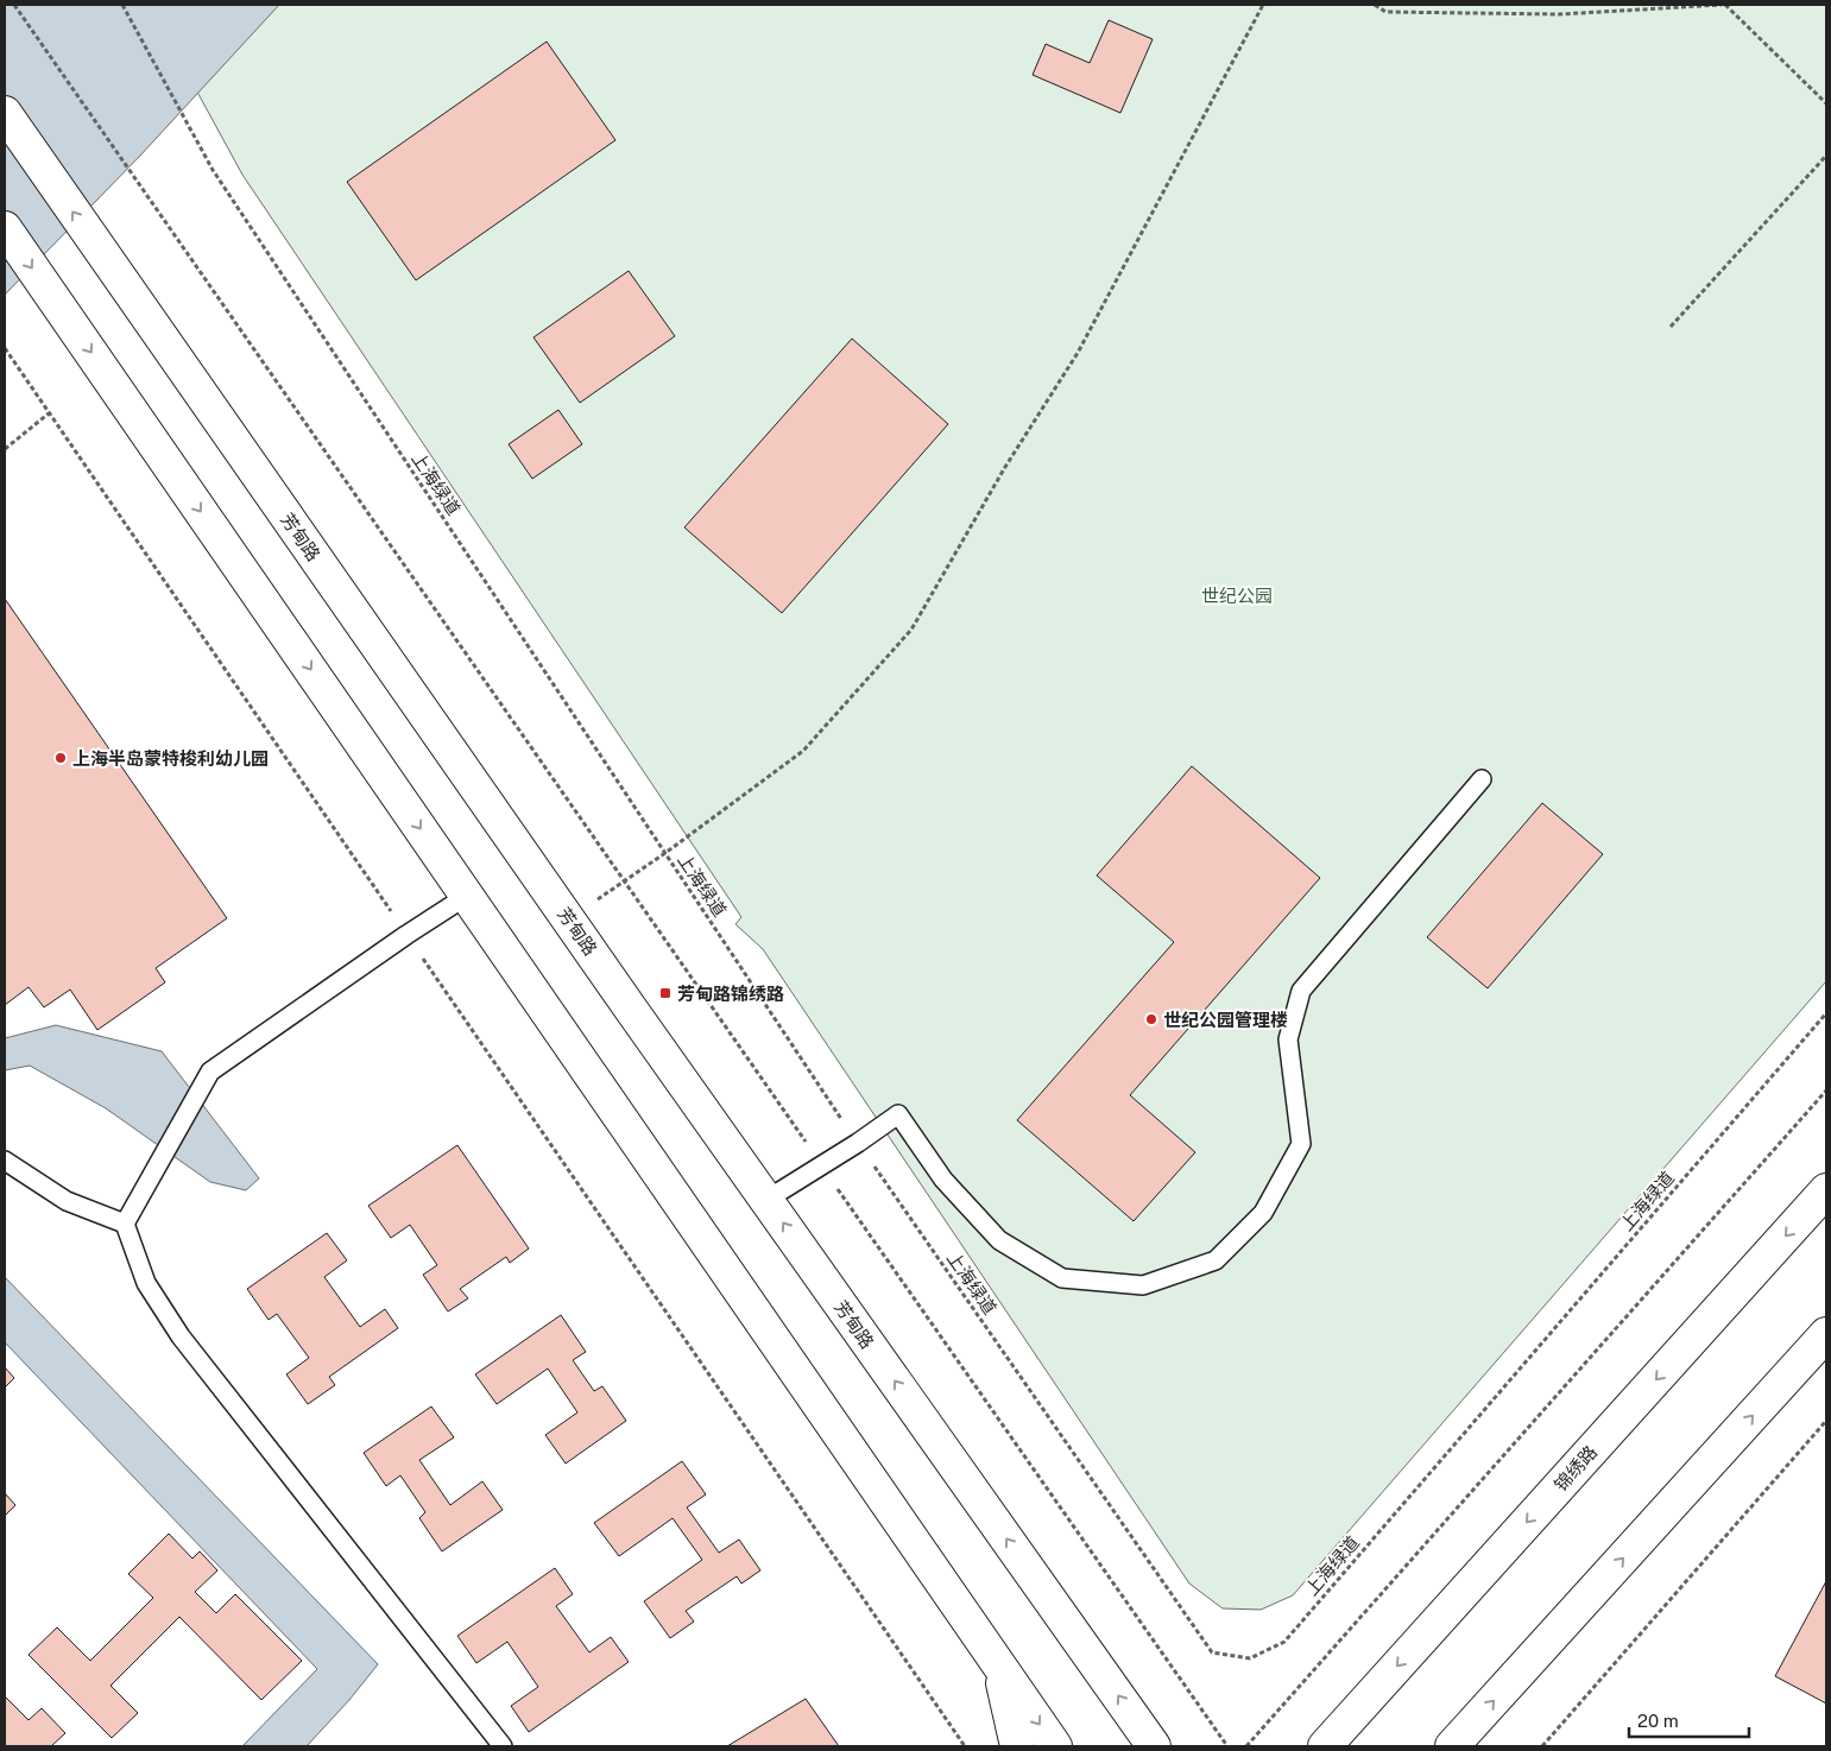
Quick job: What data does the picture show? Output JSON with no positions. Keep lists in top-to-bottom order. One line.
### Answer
{"streets":{"main road":["芳甸路","锦绣路"],"path":["上海绿道"]},"parks":["世纪公园"],"places":{"other":["上海半岛蒙特梭利幼儿园","世纪公园管理楼"],"transit":["芳甸路锦绣路"]},"scale_bar":"20 m"}
